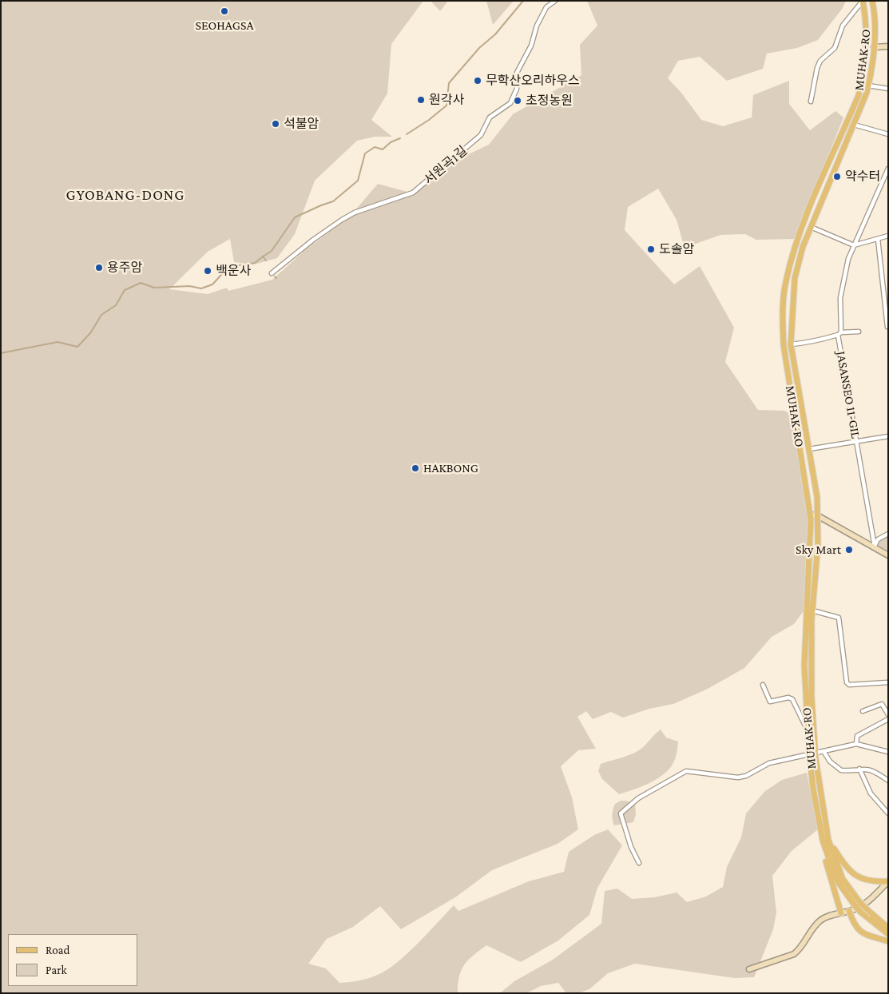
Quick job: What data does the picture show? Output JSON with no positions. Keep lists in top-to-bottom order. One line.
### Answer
{"streets":{"main road":["MUHAK-RO"],"street":["서원곡1길","JASANSEO 11-GIL"]},"districts":["GYOBANG-DONG"],"places":["SEOHAGSA","무학산오리하우스","원각사","초정농원","석불암","약수터","도솔암","용주암","백운사","HAKBONG","Sky Mart"],"legend":["Road","Park"]}
